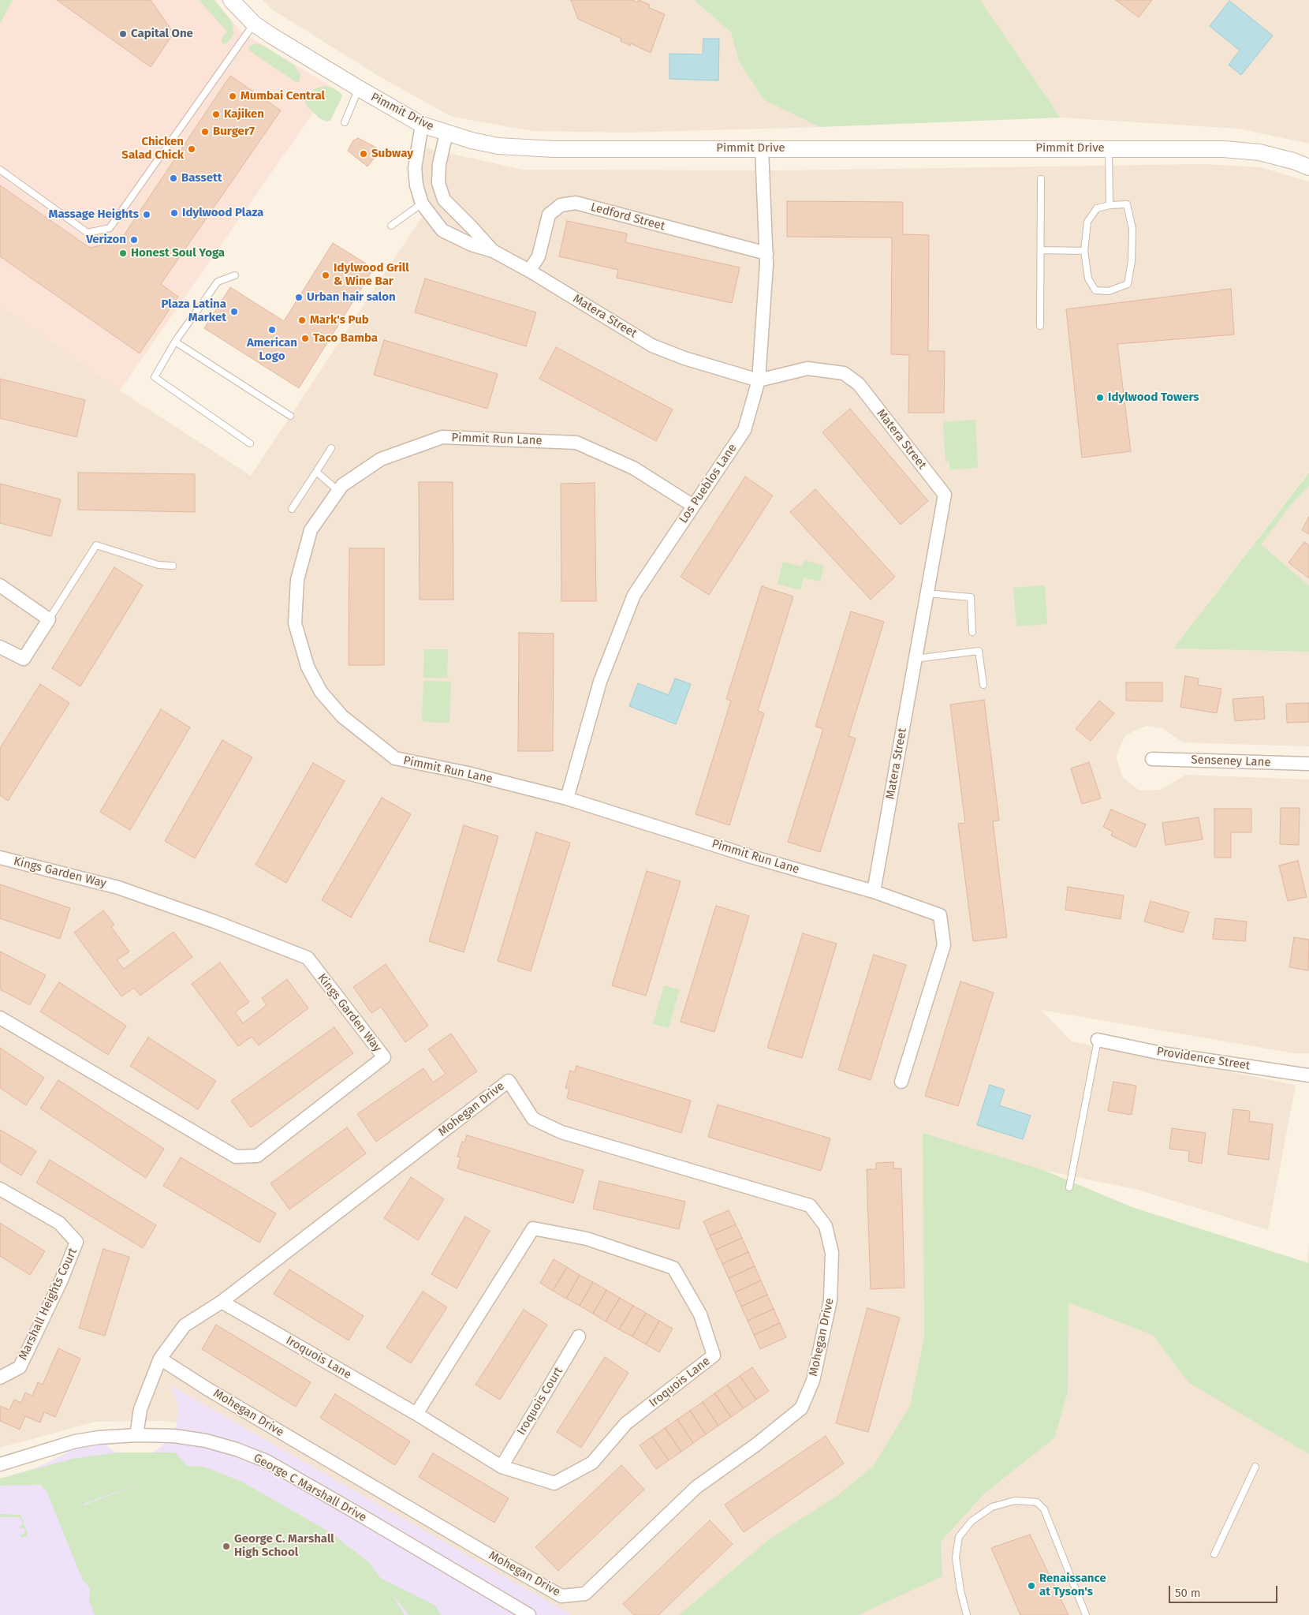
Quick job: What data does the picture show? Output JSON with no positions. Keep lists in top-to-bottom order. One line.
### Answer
{"streets":{"street":["Pimmit Drive","Ledford Street","Matera Street","Pimmit Run Lane","Los Pueblos Lane","Senseney Lane","Kings Garden Way","Providence Street","Mohegan Drive","Marshall Heights Court","Iroquois Lane","Iroquois Court","George C Marshall Drive"]},"crossings":[["Pimmit Drive","Matera Street"],["Pimmit Drive","Los Pueblos Lane"],["Ledford Street","Matera Street"],["Ledford Street","Los Pueblos Lane"],["Matera Street","Pimmit Run Lane"],["Matera Street","Los Pueblos Lane"],["Pimmit Run Lane","Los Pueblos Lane"],["Mohegan Drive","Iroquois Lane"],["Mohegan Drive","George C Marshall Drive"],["Iroquois Lane","Iroquois Court"]],"places":["Capital One","Mumbai Central","Kajiken","Burger7","Chicken Salad Chick","Subway","Bassett","Idylwood Plaza","Massage Heights","Verizon","Honest Soul Yoga","Idylwood Grill & Wine Bar","Urban hair salon","Plaza Latina Market","Mark's Pub","American Logo","Taco Bamba","Idylwood Towers","George C. Marshall High School","Renaissance at Tyson's"],"scale_bar":"50 m"}
